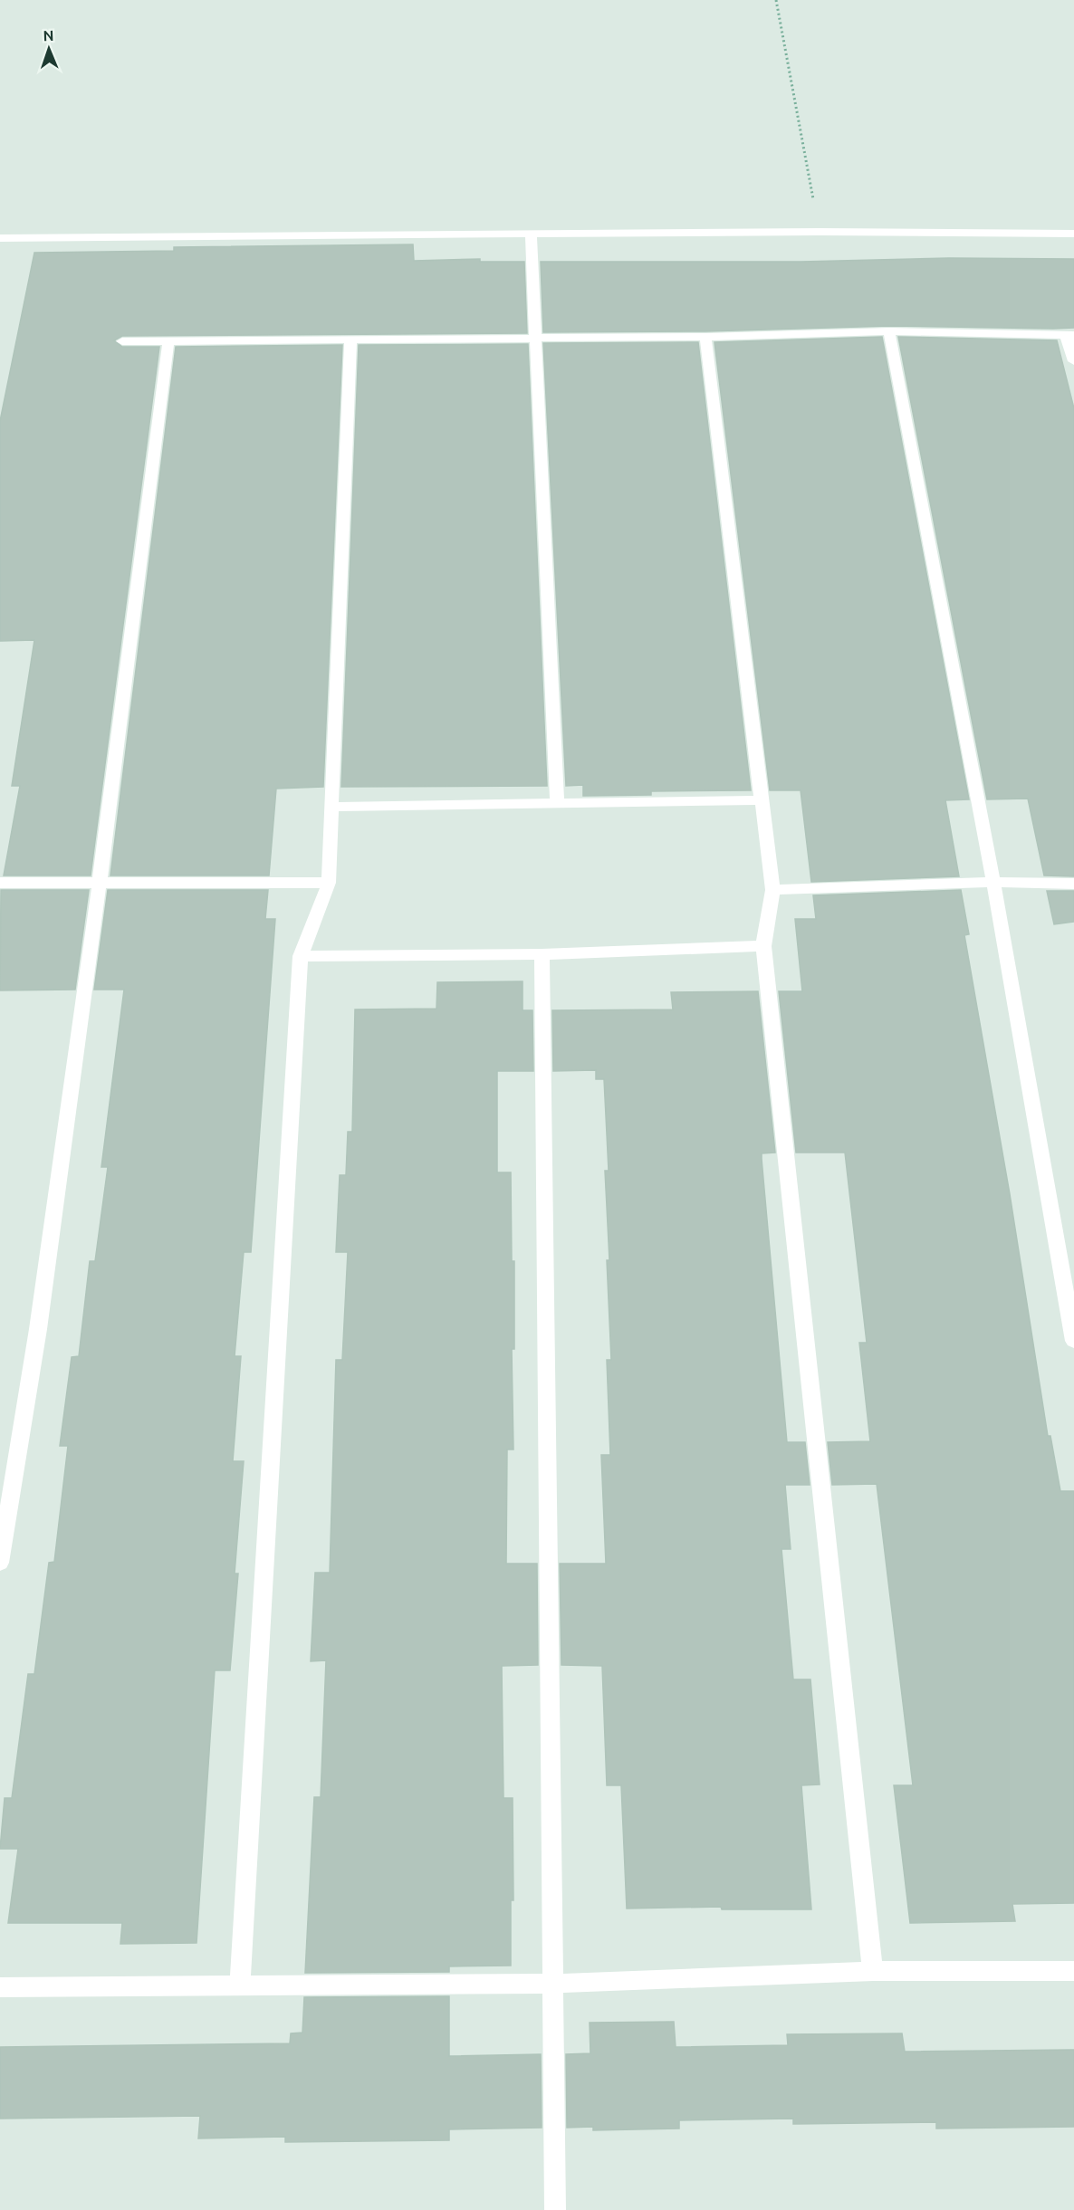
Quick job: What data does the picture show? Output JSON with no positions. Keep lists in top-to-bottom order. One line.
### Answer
{"north":"top"}
